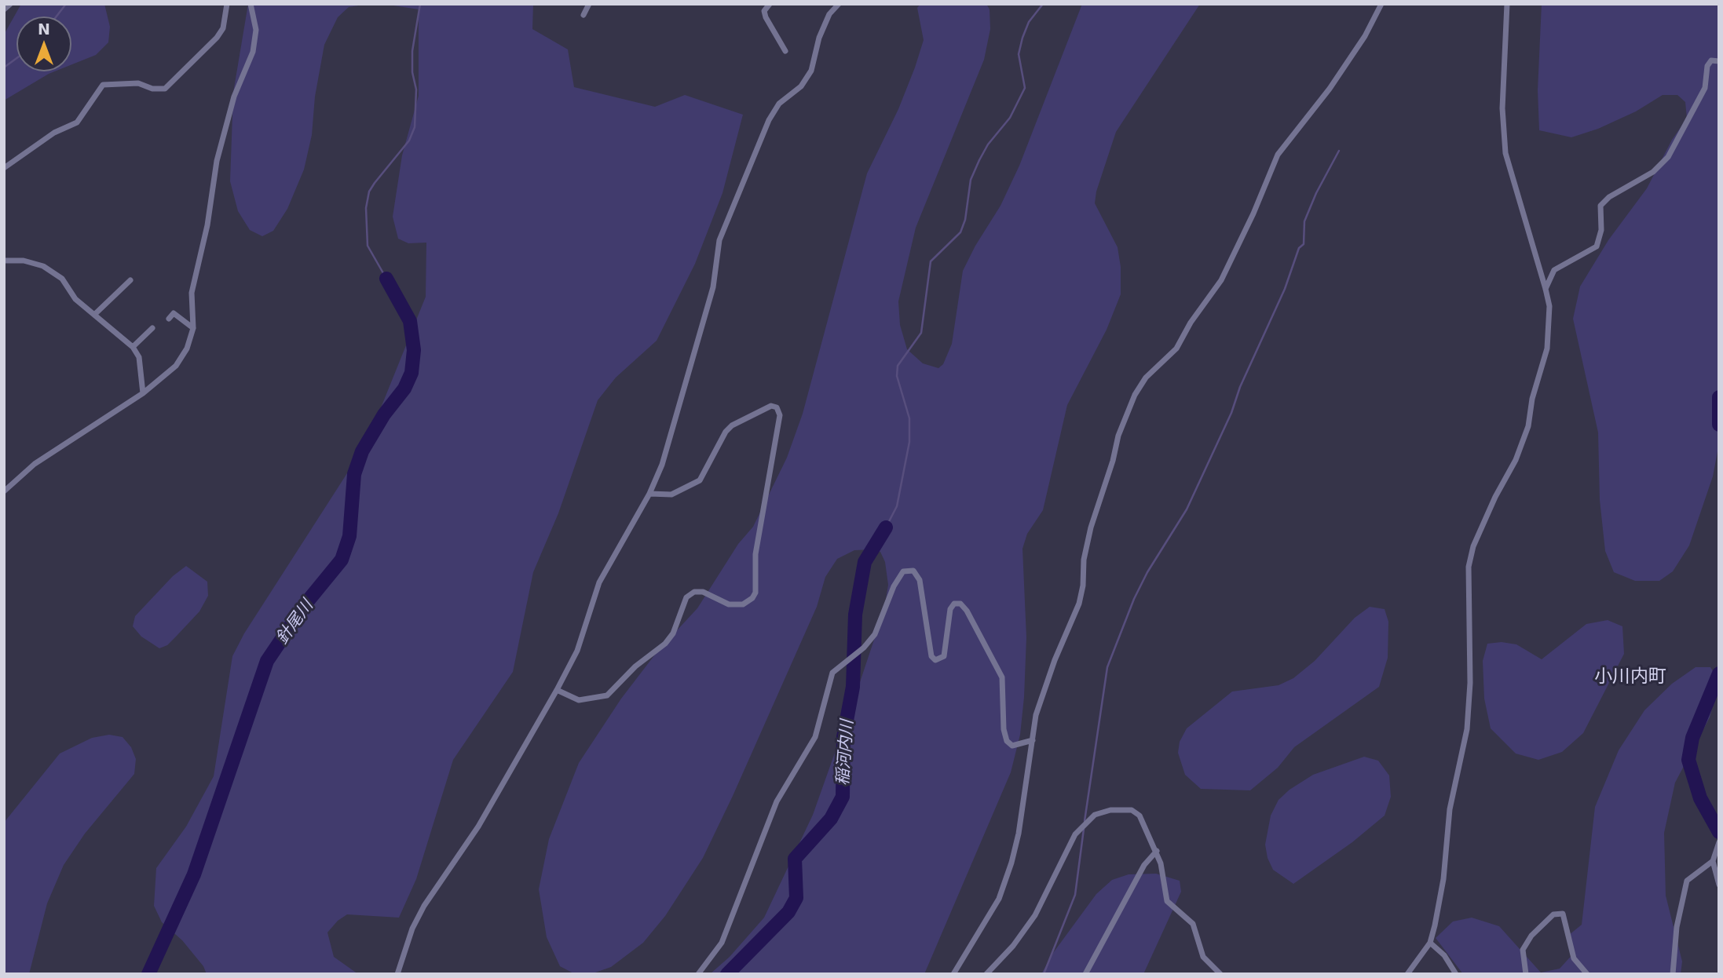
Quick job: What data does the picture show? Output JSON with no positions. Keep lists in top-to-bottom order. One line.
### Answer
{"districts":["小川内町"],"water":["針尾川","稲河内川"],"north":"top"}
